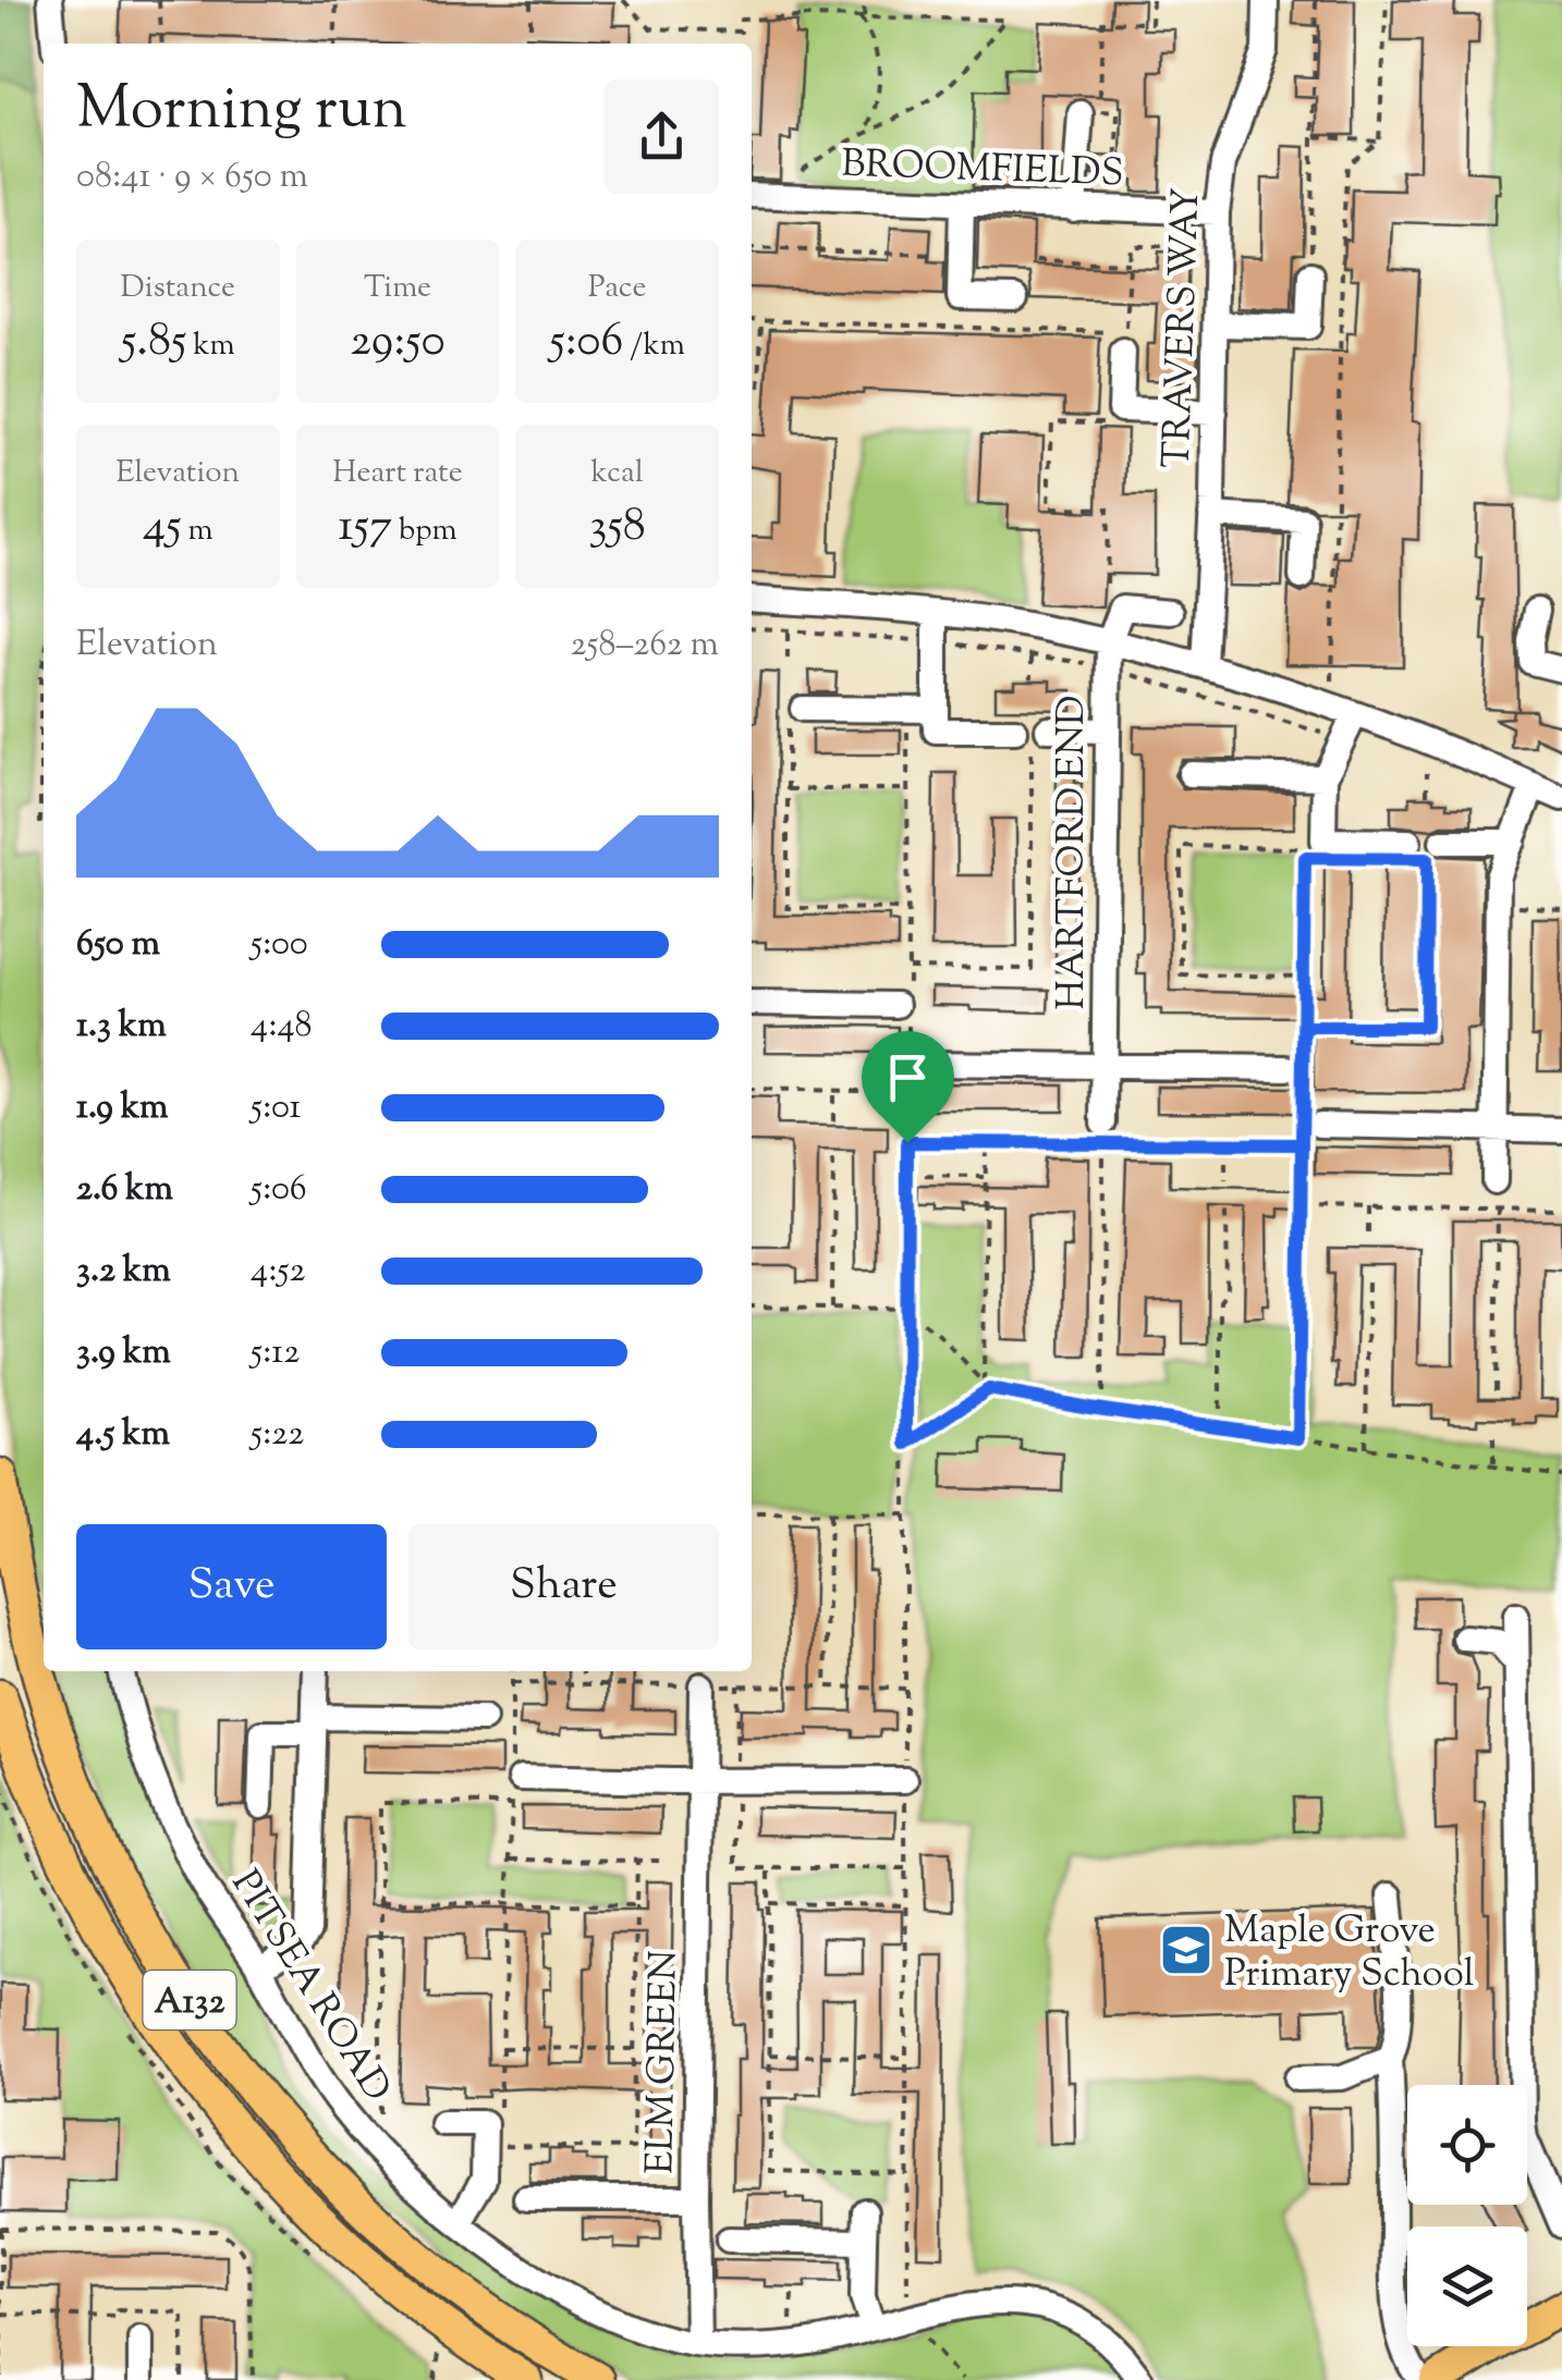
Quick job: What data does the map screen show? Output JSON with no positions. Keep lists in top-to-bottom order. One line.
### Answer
{"streets":{"main road":["A132"],"street":["BROOMFIELDS","TRAVERS WAY","HARTFORD END","PITSEA ROAD","ELM GREEN"]},"crossings":[["BROOMFIELDS","TRAVERS WAY"],["PITSEA ROAD","ELM GREEN"]],"places":{"school or university":["Maple Grove Primary School"]},"page":{"heading":["Morning run","08:41 · 9 × 650 m"],"stats":[["Distance","5.85 km"],["Time","29:50"],["Pace","5:06 /km"],["Elevation","45 m"],["Heart rate","157 bpm"],["kcal","358"]],"chart":["Elevation","258–262 m"],"list":[{"name":"650 m","note":"5:00"},{"name":"1.3 km","note":"4:48"},{"name":"1.9 km","note":"5:01"},{"name":"2.6 km","note":"5:06"},{"name":"3.2 km","note":"4:52"},{"name":"3.9 km","note":"5:12"},{"name":"4.5 km","note":"5:22"}],"buttons":["Save","Share"]}}
